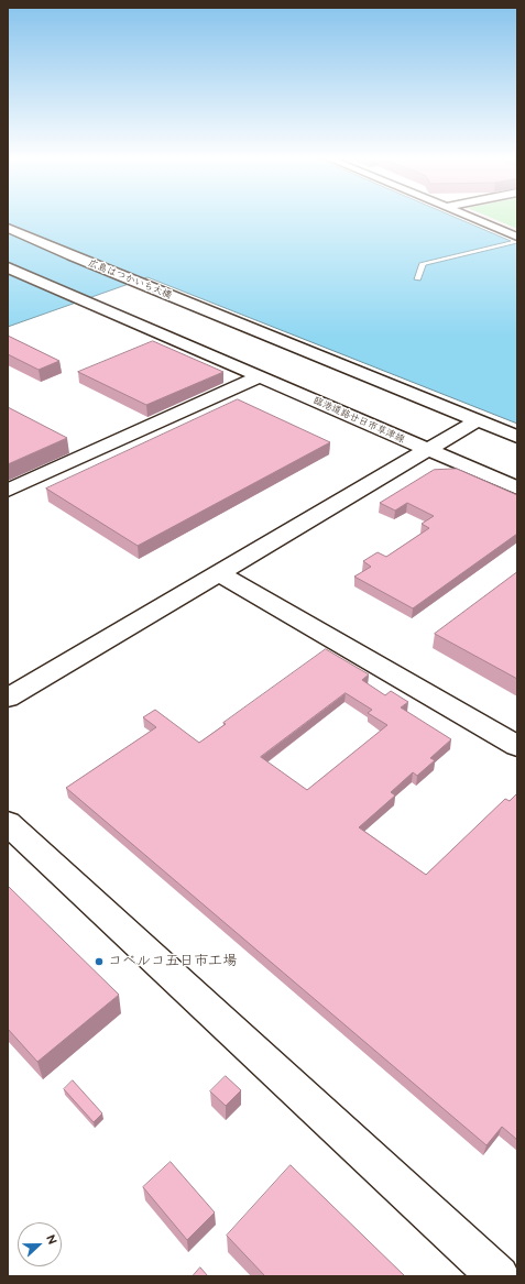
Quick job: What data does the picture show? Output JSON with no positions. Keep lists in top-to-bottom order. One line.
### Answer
{"streets":{"street":["広島はつかいち大橋","臨港道路廿日市草津線"]},"places":["コベルコ五日市工場"],"north":"right"}
